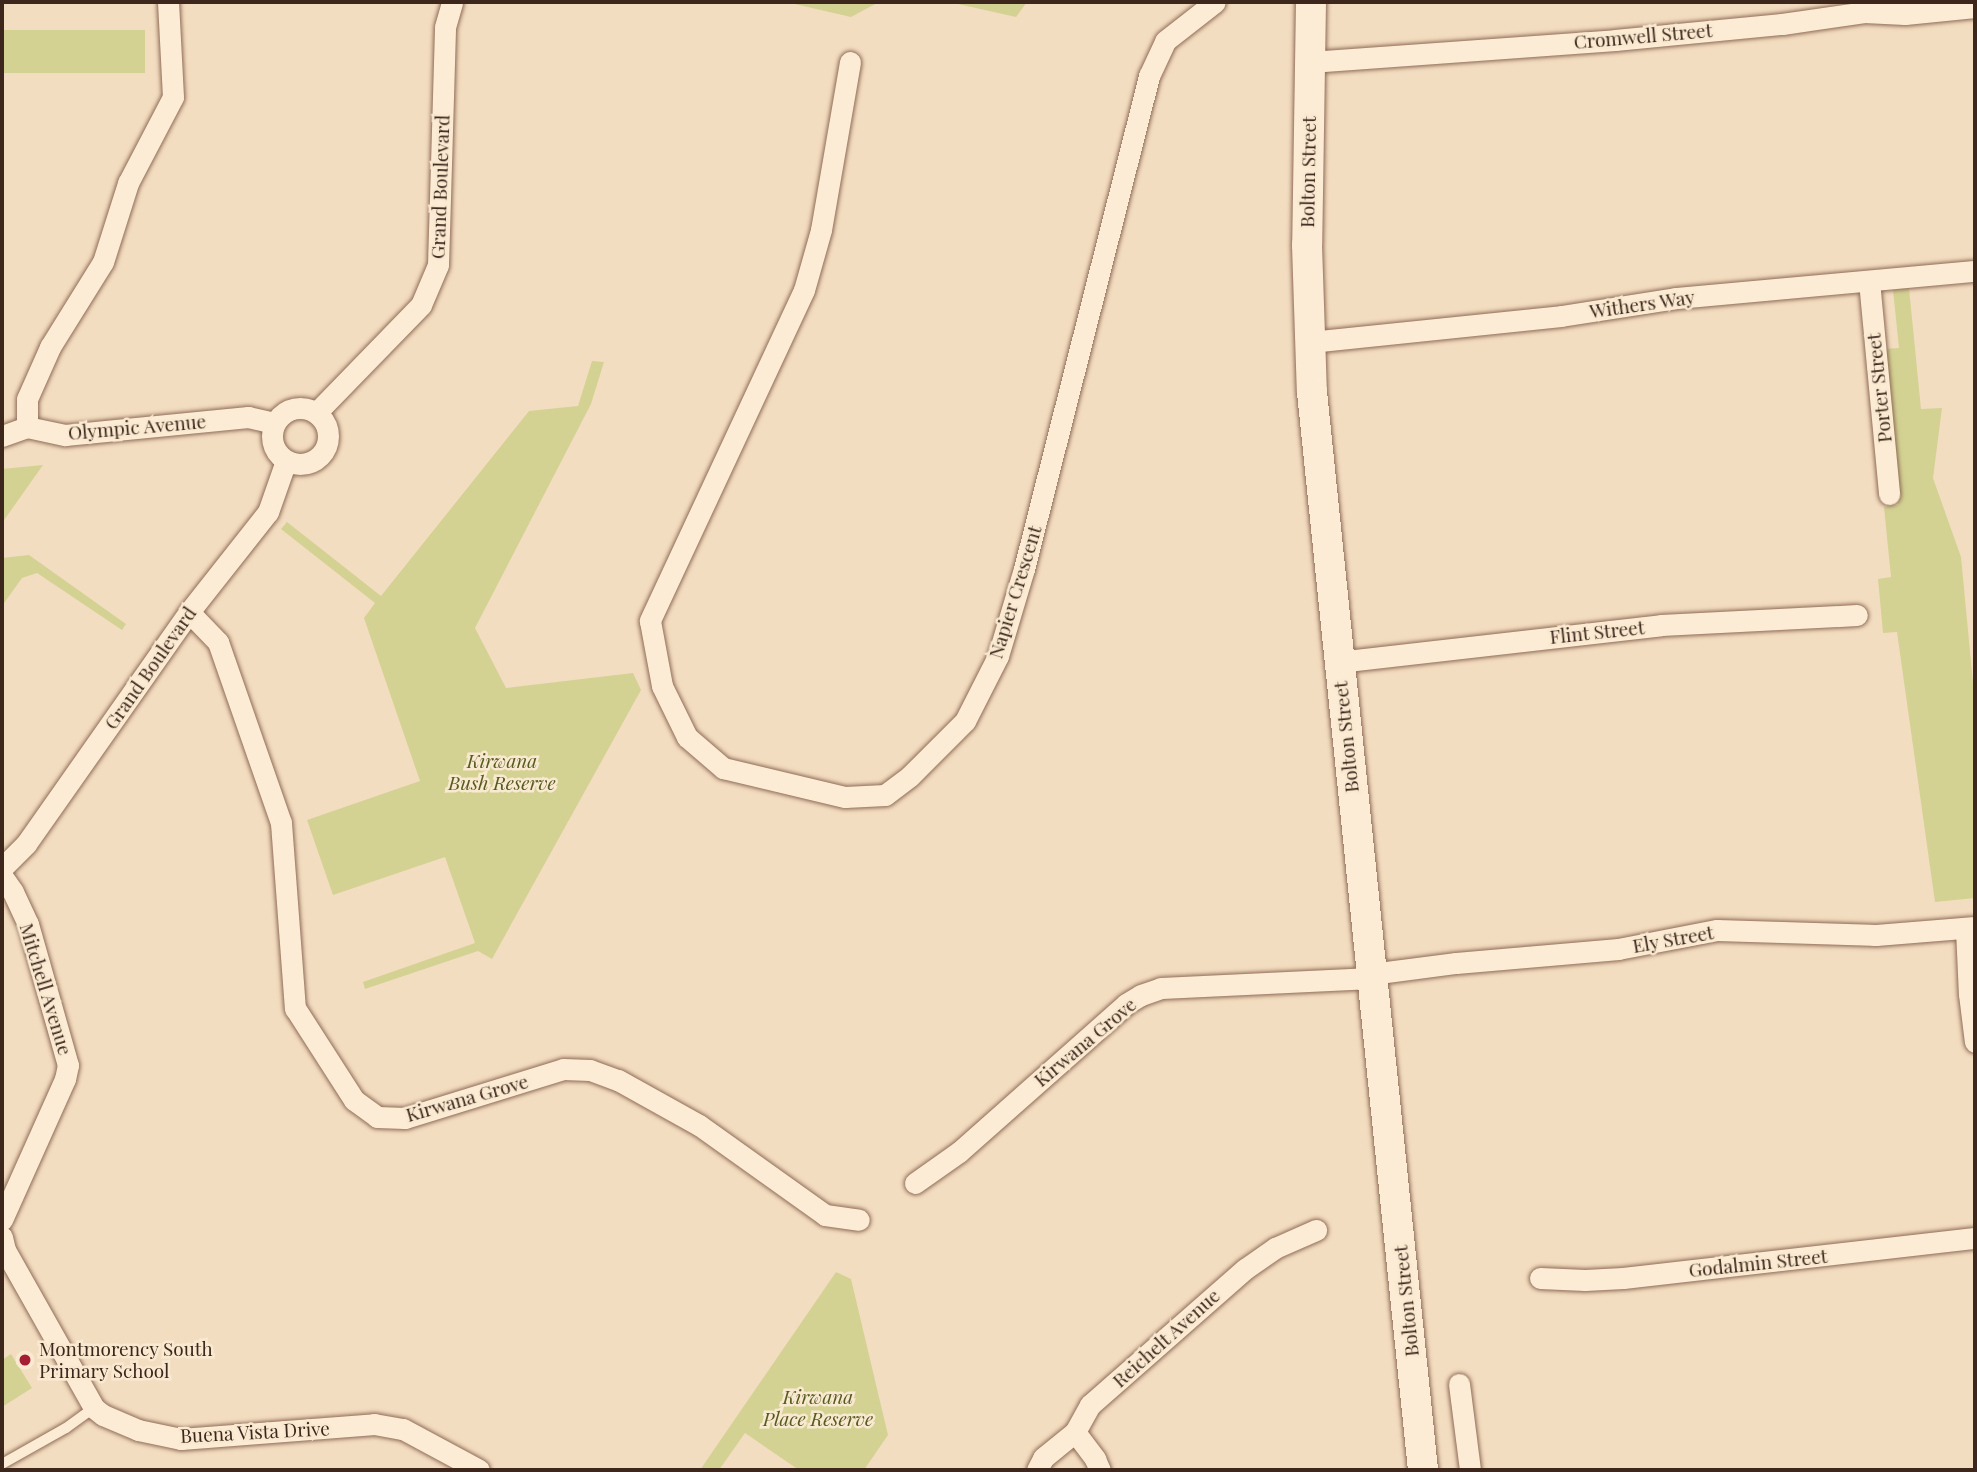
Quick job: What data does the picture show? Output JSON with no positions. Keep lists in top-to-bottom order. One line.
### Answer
{"streets":{"main road":["Bolton Street"],"street":["Cromwell Street","Grand Boulevard","Withers Way","Porter Street","Olympic Avenue","Napier Crescent","Flint Street","Ely Street","Mitchell Avenue","Kirwana Grove","Godalmin Street","Reichelt Avenue","Buena Vista Drive"]},"crossings":[["Cromwell Street","Bolton Street"],["Bolton Street","Withers Way"],["Bolton Street","Flint Street"],["Bolton Street","Ely Street"],["Bolton Street","Kirwana Grove"],["Grand Boulevard","Olympic Avenue"],["Grand Boulevard","Kirwana Grove"],["Withers Way","Porter Street"],["Ely Street","Kirwana Grove"]],"parks":["Kirwana Bush Reserve","Kirwana Place Reserve"],"places":["Montmorency South Primary School"]}
